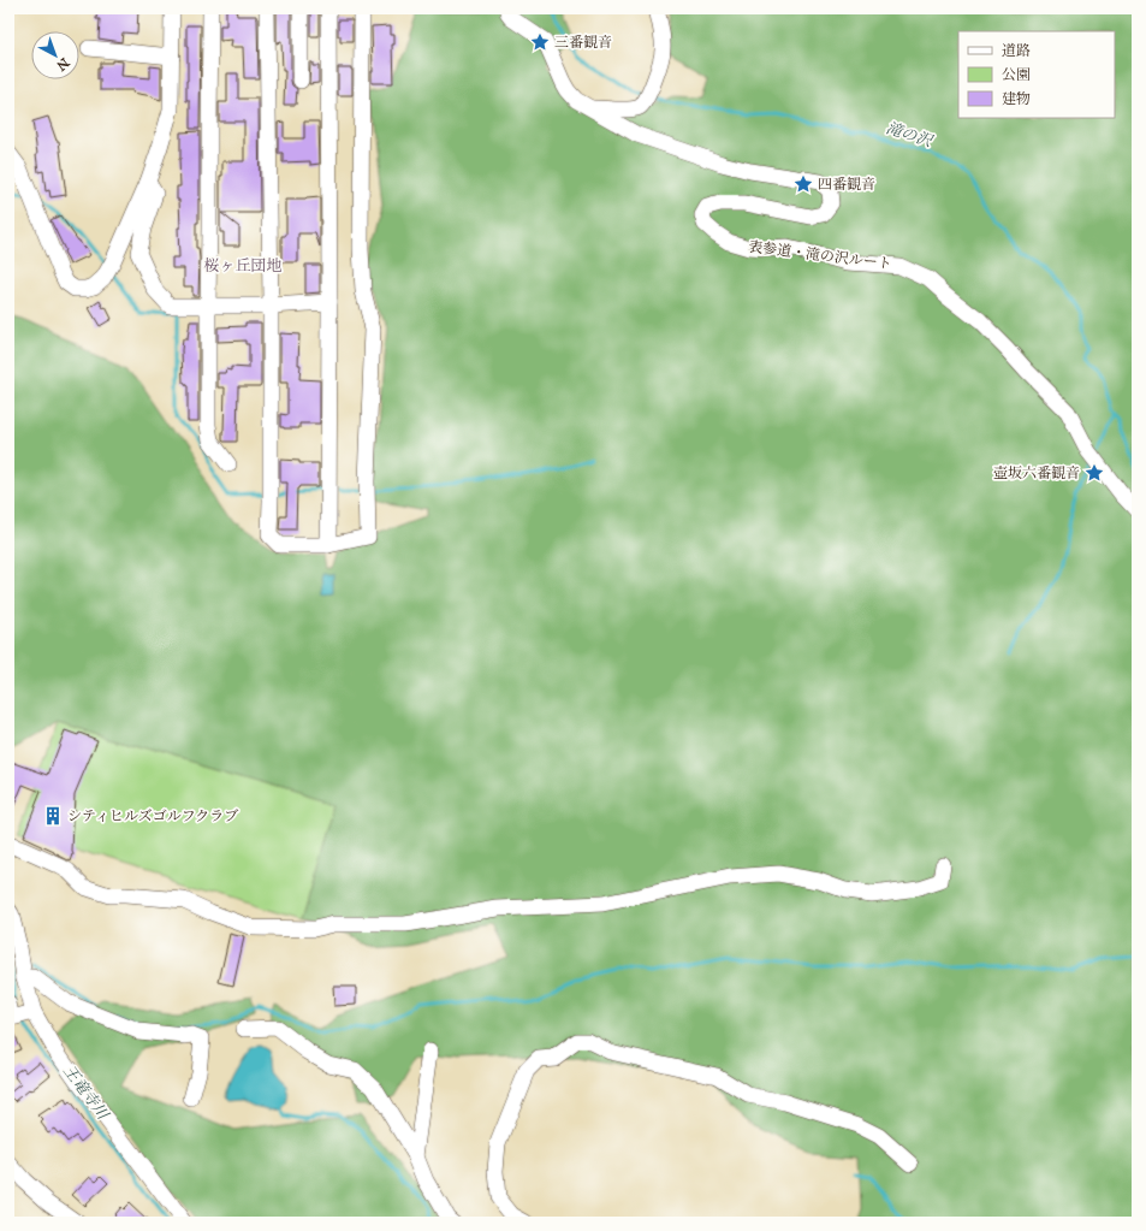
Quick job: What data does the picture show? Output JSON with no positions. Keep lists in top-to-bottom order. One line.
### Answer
{"streets":{"street":["表参道・滝の沢ルート"]},"districts":["桜ヶ丘団地"],"water":["滝の沢","王竜寺川"],"places":{"place":["三番観音","四番観音","壺坂六番観音"],"building":["シティヒルズゴルフクラブ"]},"legend":["道路","公園","建物"],"north":"bottom right"}
